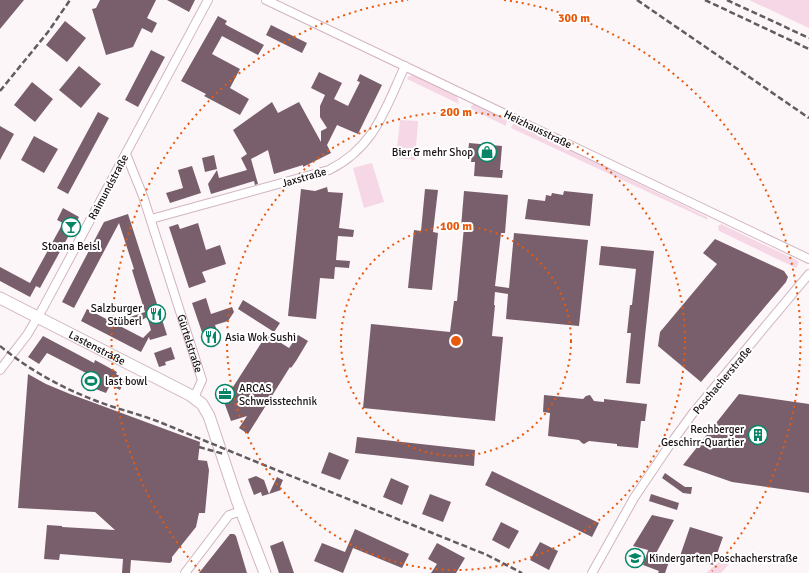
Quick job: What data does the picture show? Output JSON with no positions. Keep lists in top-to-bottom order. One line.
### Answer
{"streets":{"main road":["Lastenstraße"],"street":["Heizhausstraße","Jaxstraße","Raimundstraße","Gürtelstraße","Poschacherstraße"]},"crossings":[["Heizhausstraße","Jaxstraße"],["Jaxstraße","Gürtelstraße"],["Raimundstraße","Gürtelstraße"],["Raimundstraße","Lastenstraße"],["Gürtelstraße","Lastenstraße"]],"places":{"shop":["Bier & mehr Shop"],"bar":["Stoana Beisl"],"restaurant":["Salzburger Stüberl","Asia Wok Sushi"],"sports":["last bowl"],"office":["ARCAS Schweisstechnik"],"building":["Rechberger Geschirr-Quartier"],"school or university":["Kindergarten Poschacherstraße"]},"rings":["300 m","200 m","100 m"]}
